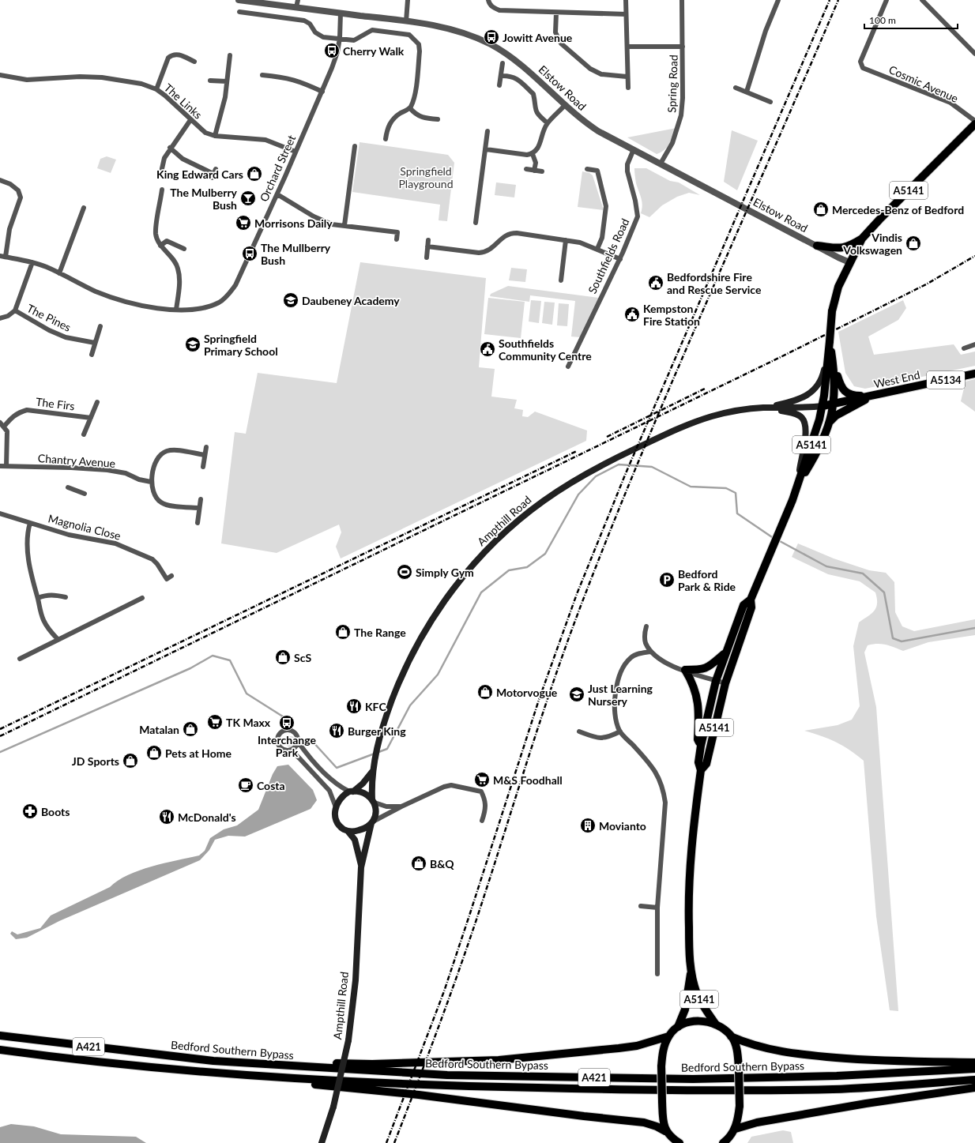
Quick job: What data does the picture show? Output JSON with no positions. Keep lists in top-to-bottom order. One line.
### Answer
{"streets":{"main road":["A5141","West End","A5134","Ampthill Road","A421","Bedford Southern Bypass"],"street":["Spring Road","Cosmic Avenue","Elstow Road","The Links","Orchard Street","Southfields Road","The Pines","The Firs","Chantry Avenue","Magnolia Close"]},"crossings":[["Spring Road","Elstow Road"],["Elstow Road","Orchard Street"],["Elstow Road","A5141"],["Elstow Road","Southfields Road"],["The Links","Orchard Street"],["A5141","West End"],["A5141","Ampthill Road"],["West End","Ampthill Road"]],"parks":["Springfield Playground"],"places":{"bus stop":["Jowitt Avenue","Cherry Walk","The Mullberry Bush","Interchange Park"],"shop":["King Edward Cars","Mercedes-Benz of Bedford","Vindis Volkswagen","The Range","ScS","Motorvogue","Matalan","Pets at Home","JD Sports","B&Q"],"bar":["The Mulberry Bush"],"supermarket":["Morrisons Daily","TK Maxx","M&S Foodhall"],"public building":["Bedfordshire Fire and Rescue Service","Kempston Fire Station","Southfields Community Centre"],"school or university":["Daubeney Academy","Springfield Primary School","Just Learning Nursery"],"sports":["Simply Gym"],"parking":["Bedford Park & Ride"],"restaurant":["KFC","Burger King","McDonald's"],"cafe":["Costa"],"pharmacy":["Boots"],"building":["Movianto"]},"scale_bar":"100 m"}
